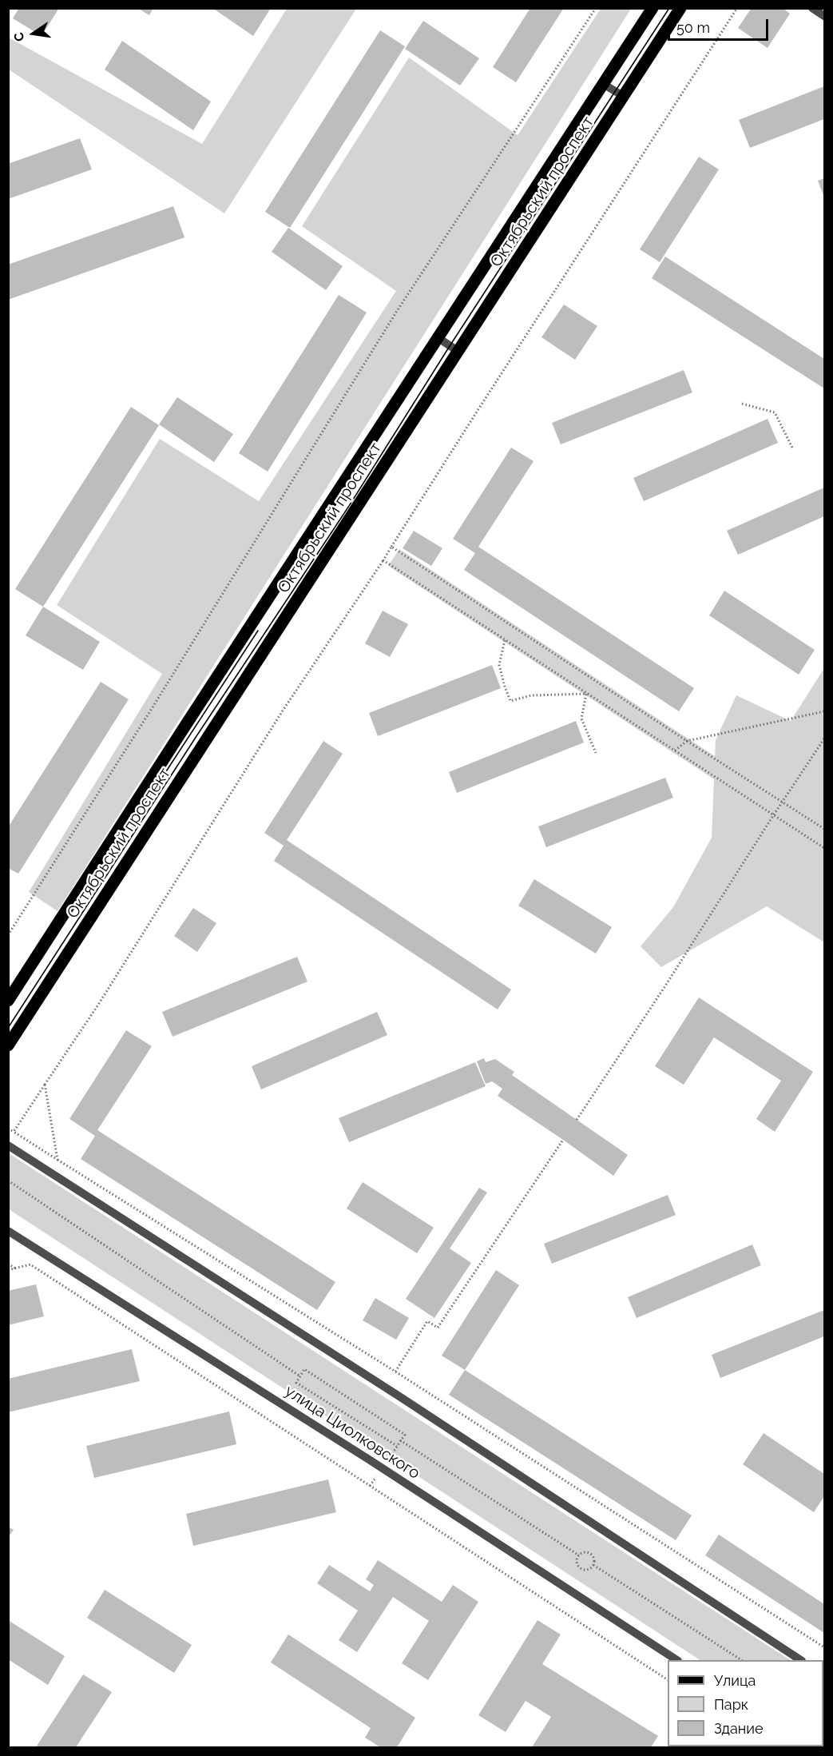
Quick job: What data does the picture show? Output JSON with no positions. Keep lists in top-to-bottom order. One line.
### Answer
{"streets":{"main road":["Октябрьский проспект"],"street":["улица Циолковского"]},"legend":["Улица","Парк","Здание"],"scale_bar":"50 m","north":"left"}
